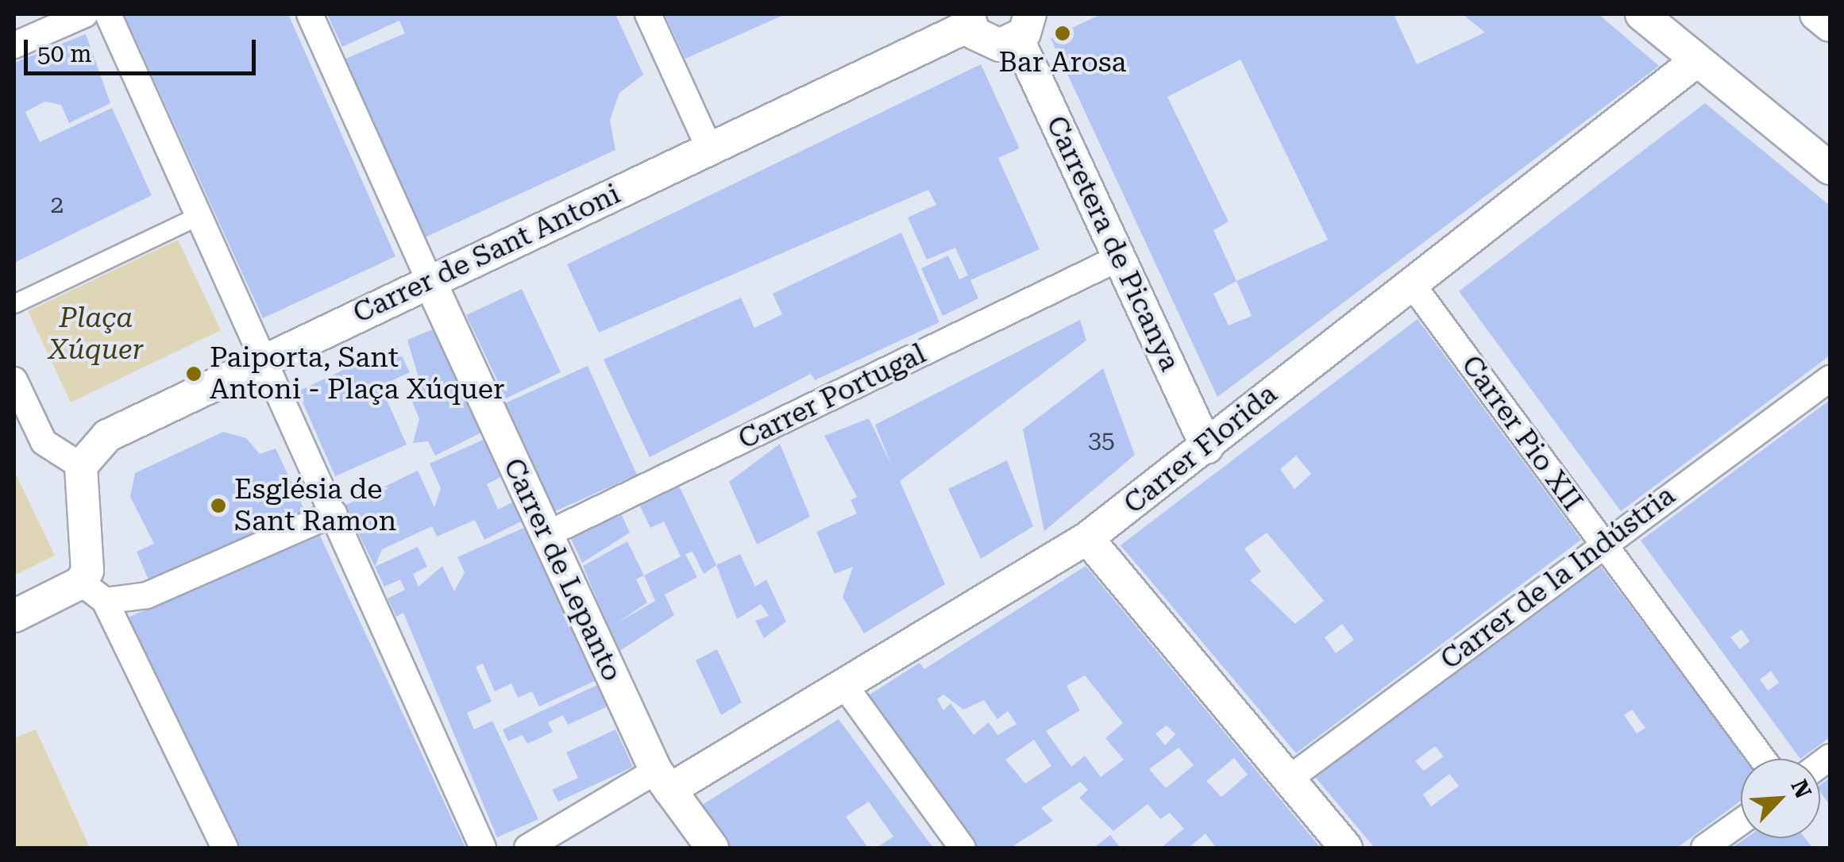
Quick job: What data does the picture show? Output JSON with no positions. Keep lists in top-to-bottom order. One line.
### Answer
{"streets":{"street":["Carretera de Picanya","Carrer de Sant Antoni","Carrer Portugal","Carrer Pio XII","Carrer Florida","Carrer de Lepanto","Carrer de la Indústria"]},"crossings":[["Carretera de Picanya","Carrer Portugal"],["Carretera de Picanya","Carrer Florida"],["Carrer de Sant Antoni","Carrer de Lepanto"],["Carrer Portugal","Carrer de Lepanto"],["Carrer Pio XII","Carrer Florida"],["Carrer Pio XII","Carrer de la Indústria"],["Carrer Florida","Carrer de Lepanto"]],"parks":["Plaça Xúquer"],"places":["Bar Arosa","Paiporta, Sant Antoni - Plaça Xúquer","Església de Sant Ramon"],"house_numbers":["2","35"],"scale_bar":"50 m","north":"top right"}
